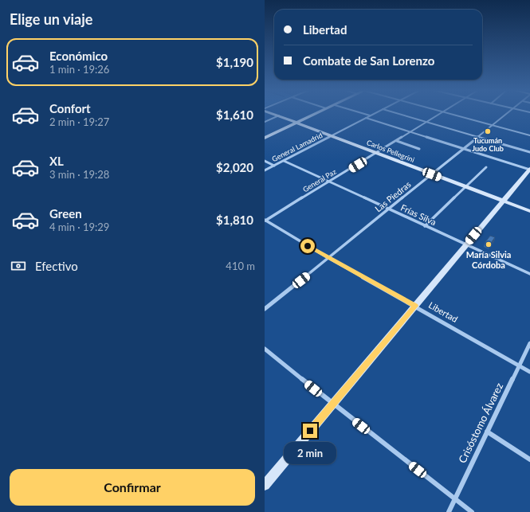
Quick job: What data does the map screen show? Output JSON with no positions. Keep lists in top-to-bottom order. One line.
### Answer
{"streets":{"street":["General Lamadrid","Carlos Pellegrini","General Paz","Las Piedras","Frías Silva","Libertad","Crisóstomo Álvarez"]},"crossings":[["General Lamadrid","Carlos Pellegrini"],["General Lamadrid","Frías Silva"],["Carlos Pellegrini","General Paz"],["Carlos Pellegrini","Las Piedras"],["General Paz","Frías Silva"],["General Paz","Libertad"],["Las Piedras","Frías Silva"],["Las Piedras","Libertad"],["Libertad","Crisóstomo Álvarez"]],"places":["Tucumán Judo Club","María Silvia Córdoba"],"page":{"heading":"Elige un viaje","banner":["Libertad","Combate de San Lorenzo"],"list":[{"name":"Económico","note":"1 min · 19:26","value":"$1,190"},{"name":"Confort","note":"2 min · 19:27","value":"$1,610"},{"name":"XL","note":"3 min · 19:28","value":"$2,020"},{"name":"Green","note":"4 min · 19:29","value":"$1,810"}],"pay":["Efectivo","410 m"],"bubble":"2 min","buttons":"Confirmar"}}
